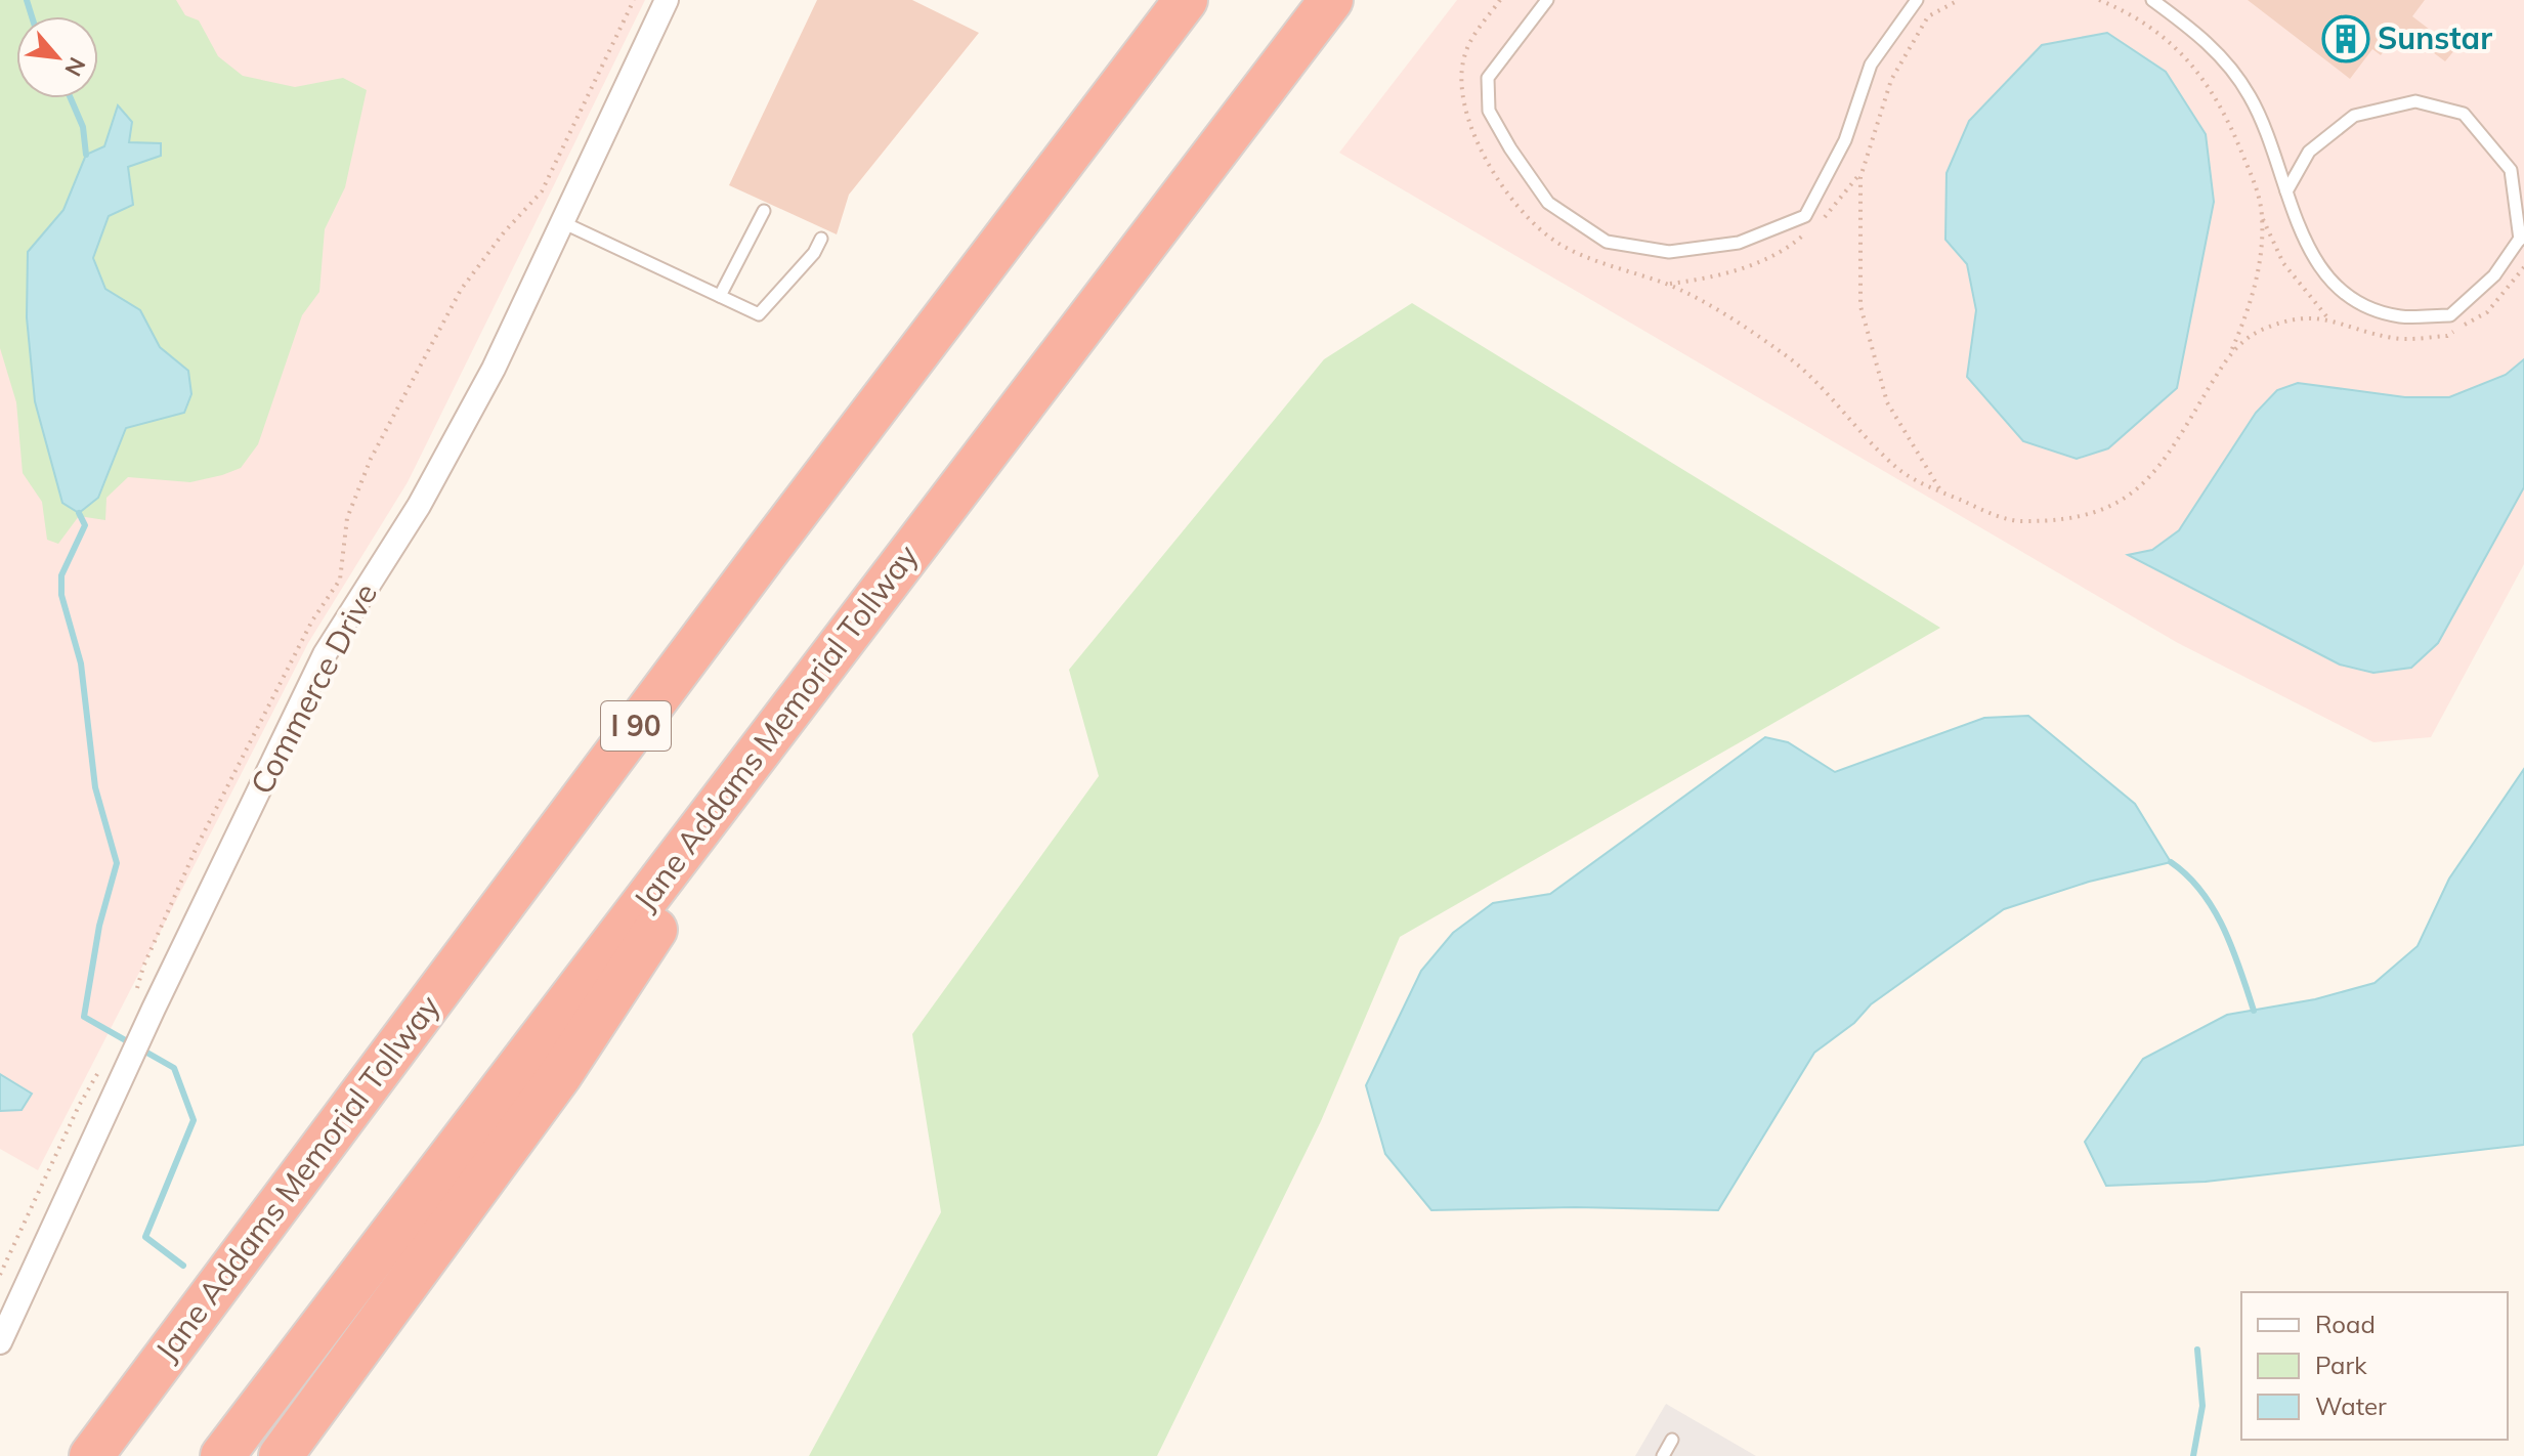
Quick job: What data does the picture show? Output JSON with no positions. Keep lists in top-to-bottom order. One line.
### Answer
{"streets":{"highway":["I 90","Jane Addams Memorial Tollway"],"street":["Commerce Drive"]},"places":{"building":["Sunstar"]},"legend":["Road","Park","Water"],"north":"bottom right"}
